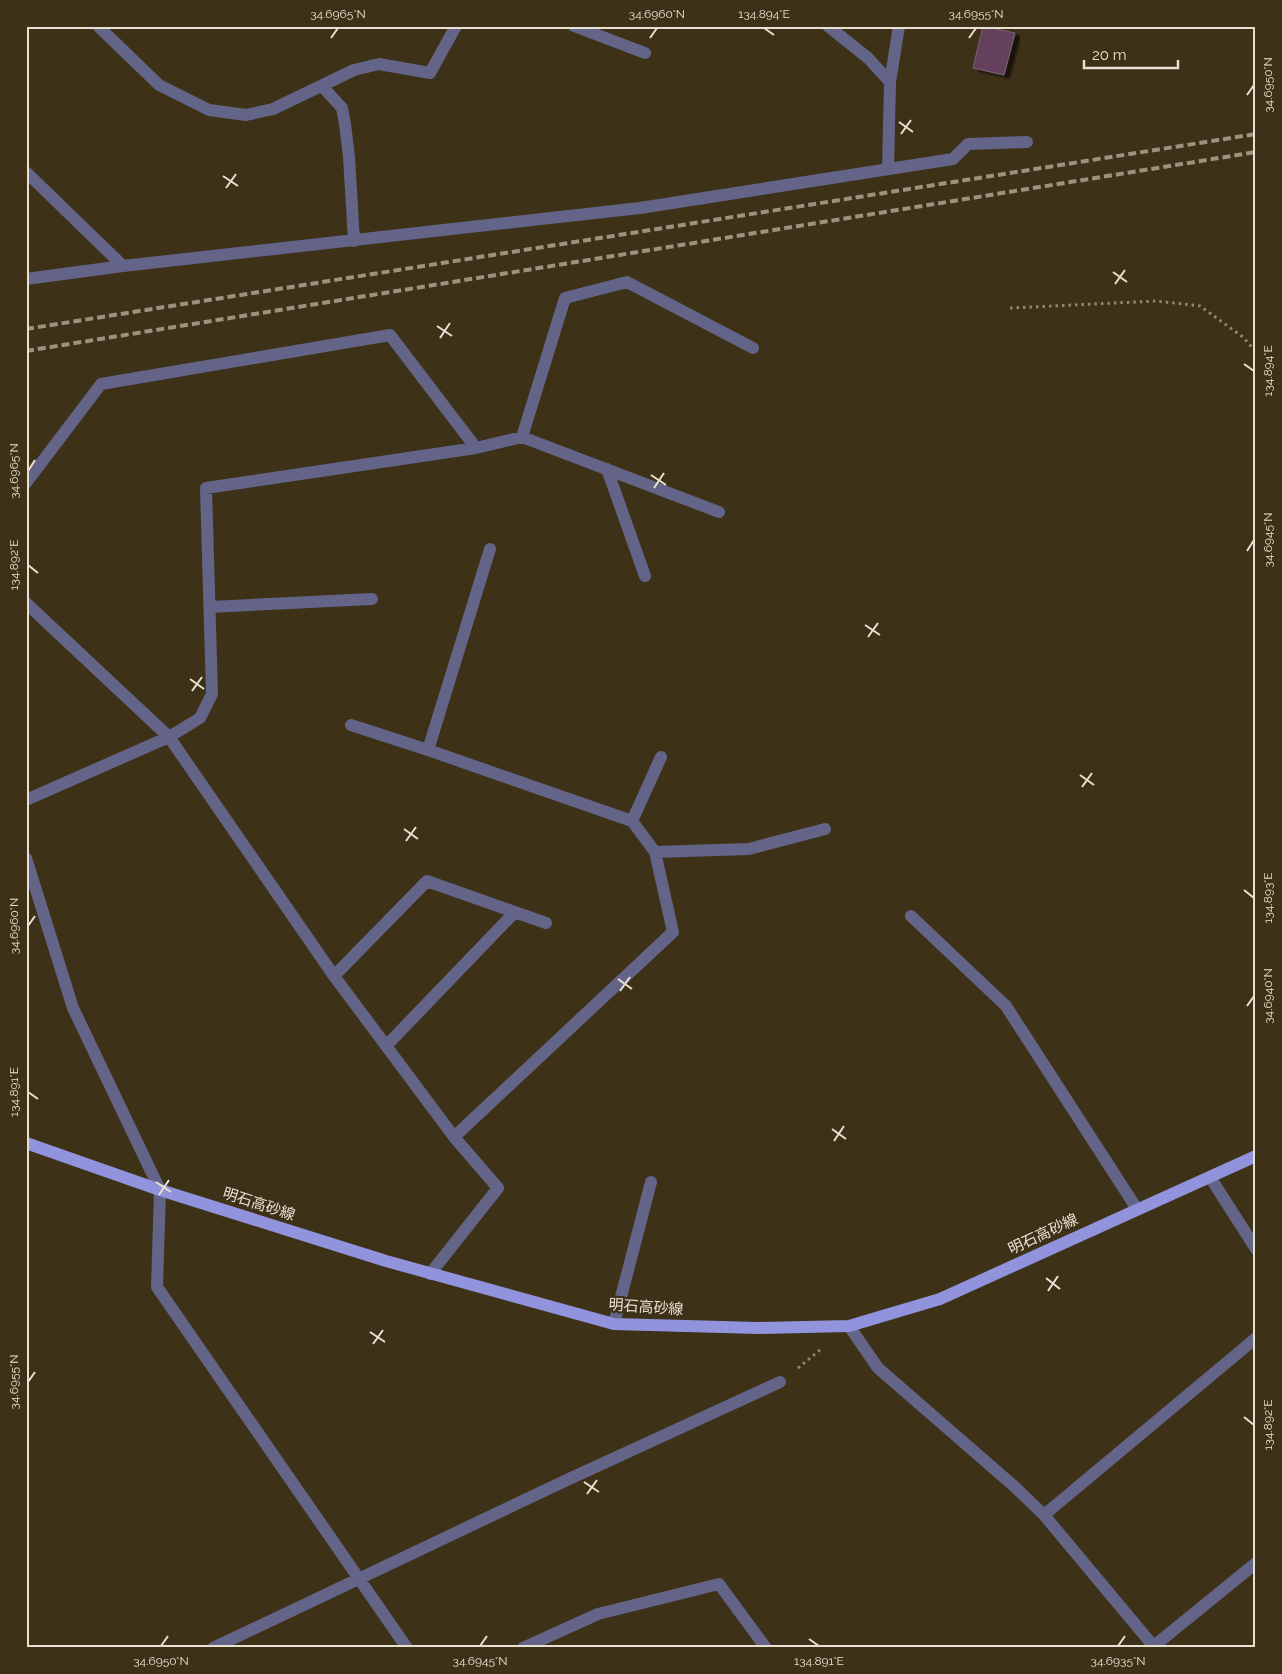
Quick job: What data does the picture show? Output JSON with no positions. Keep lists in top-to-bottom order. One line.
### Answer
{"streets":{"main road":["明石高砂線"]},"scale_bar":"20 m","coordinates":["34.6965°N","34.6960°N","134.894°E","34.6955°N","34.6950°N","34.6945°N","134.892°E","134.893°E","34.6940°N","134.891°E","34.6935°N"]}
